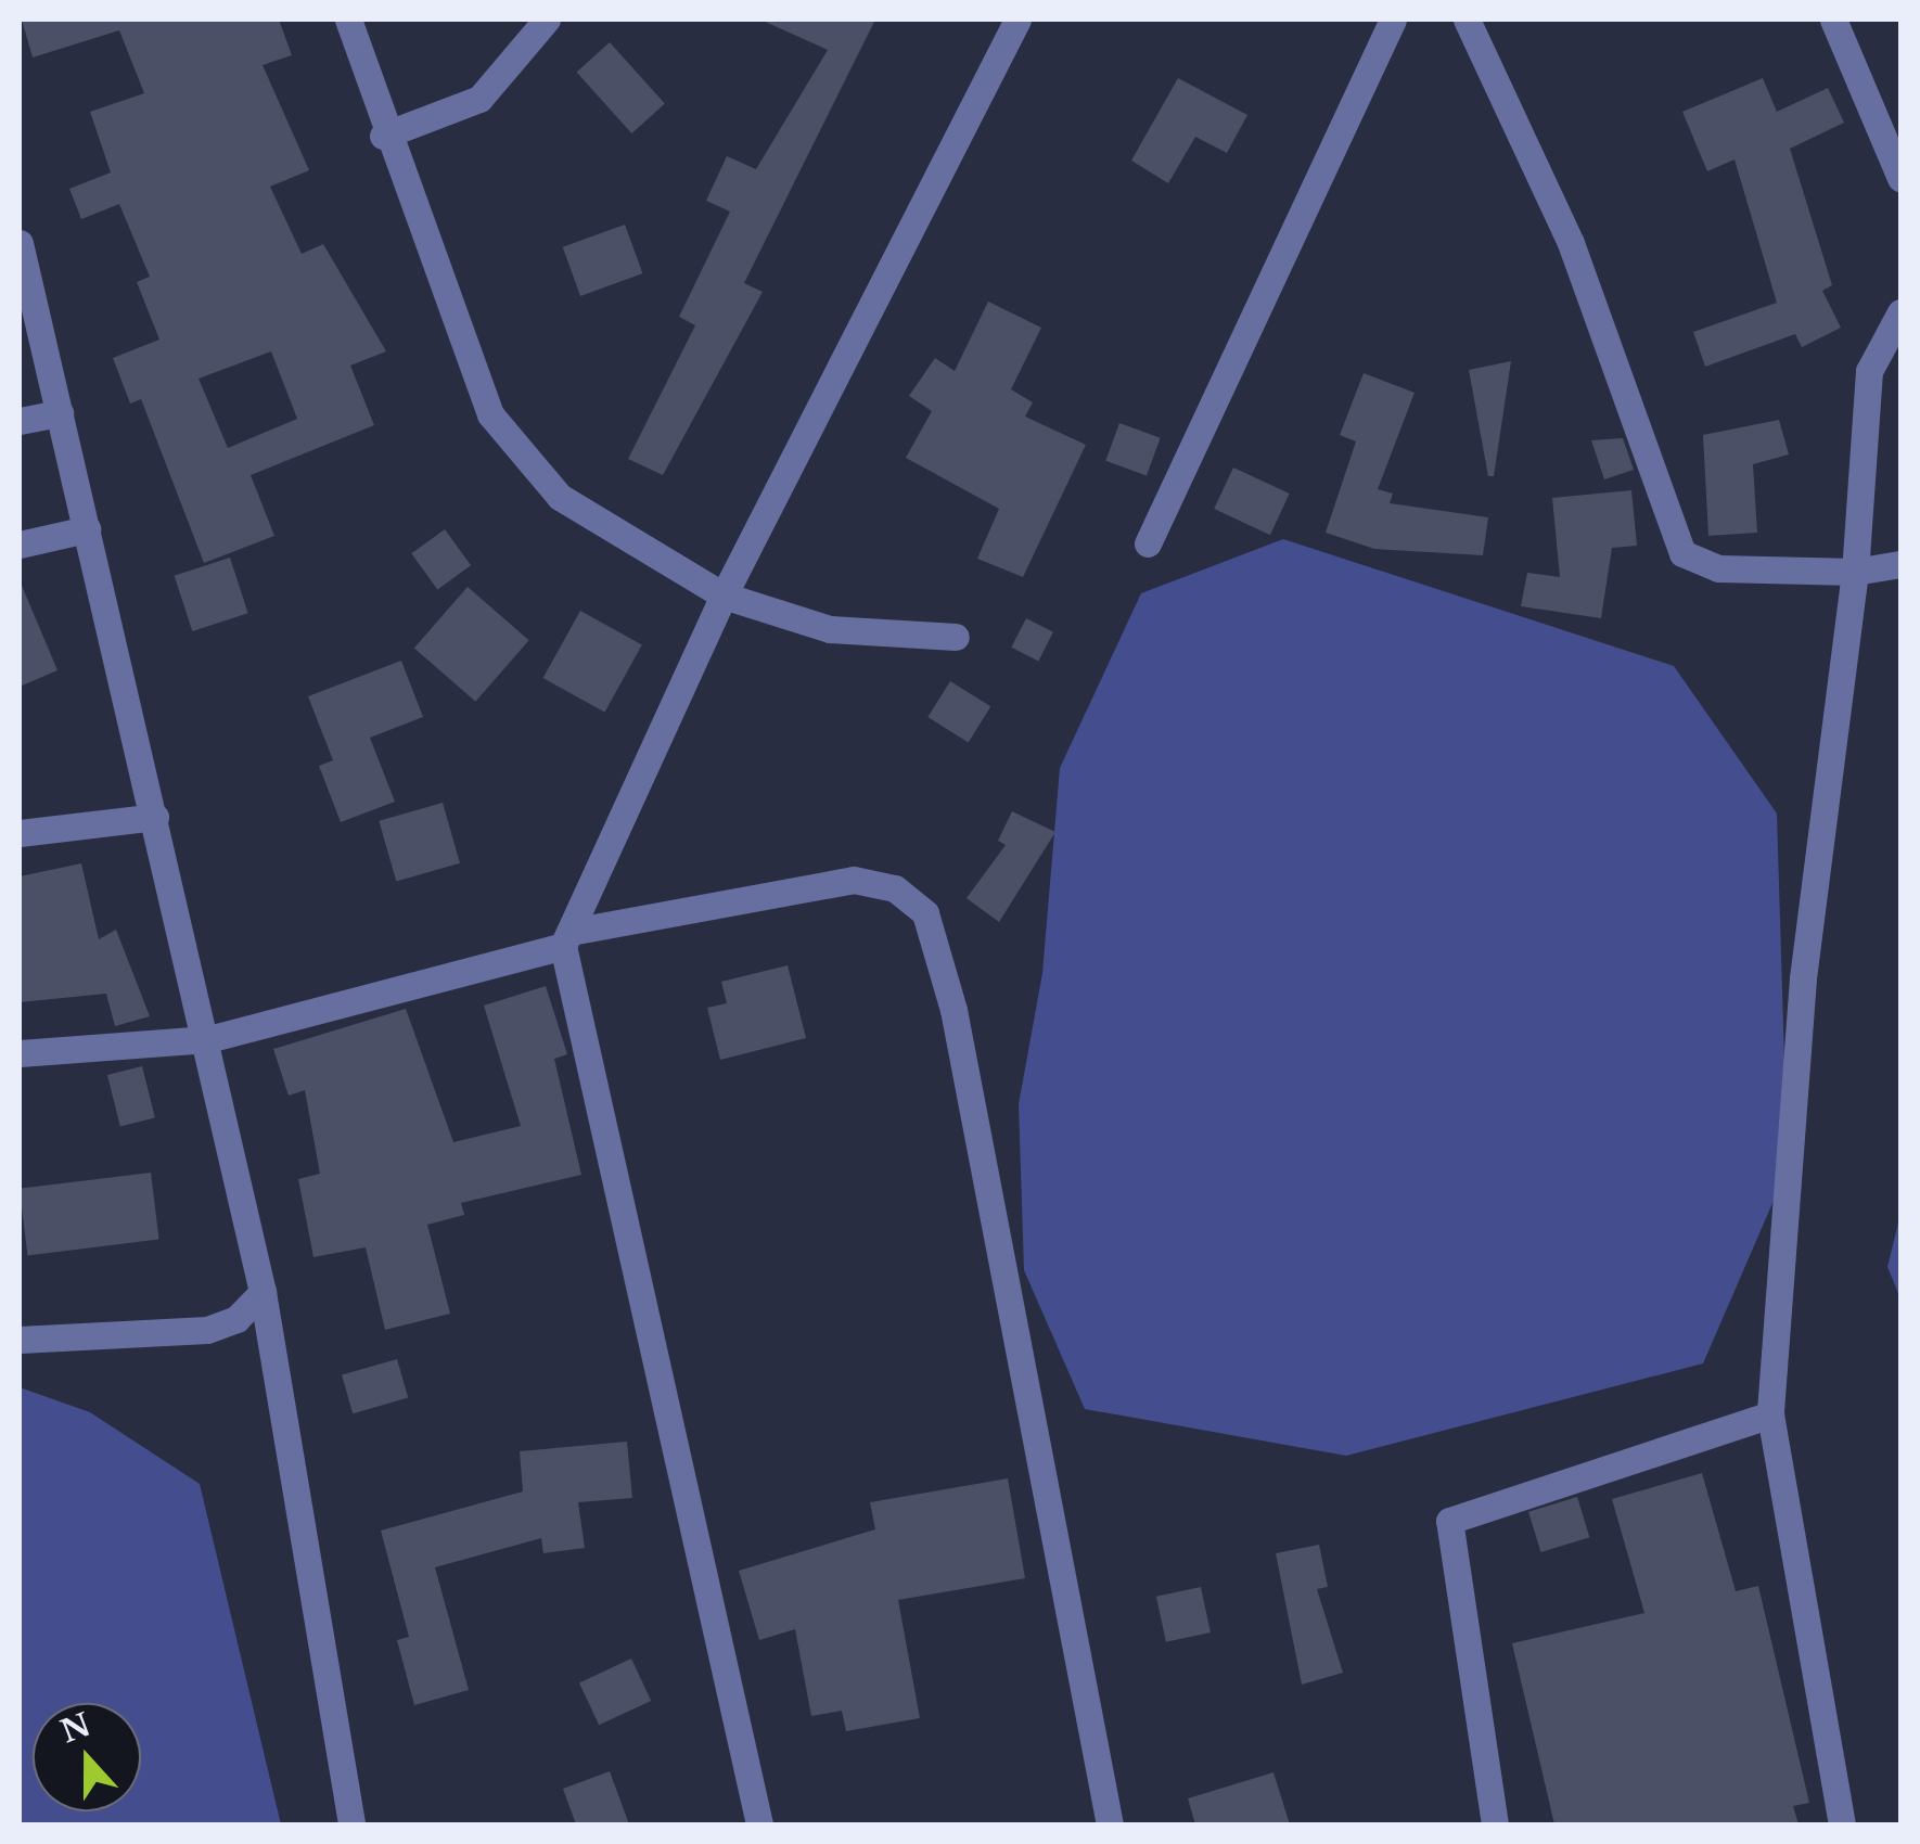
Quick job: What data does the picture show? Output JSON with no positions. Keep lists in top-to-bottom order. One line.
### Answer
{"north":"top"}
